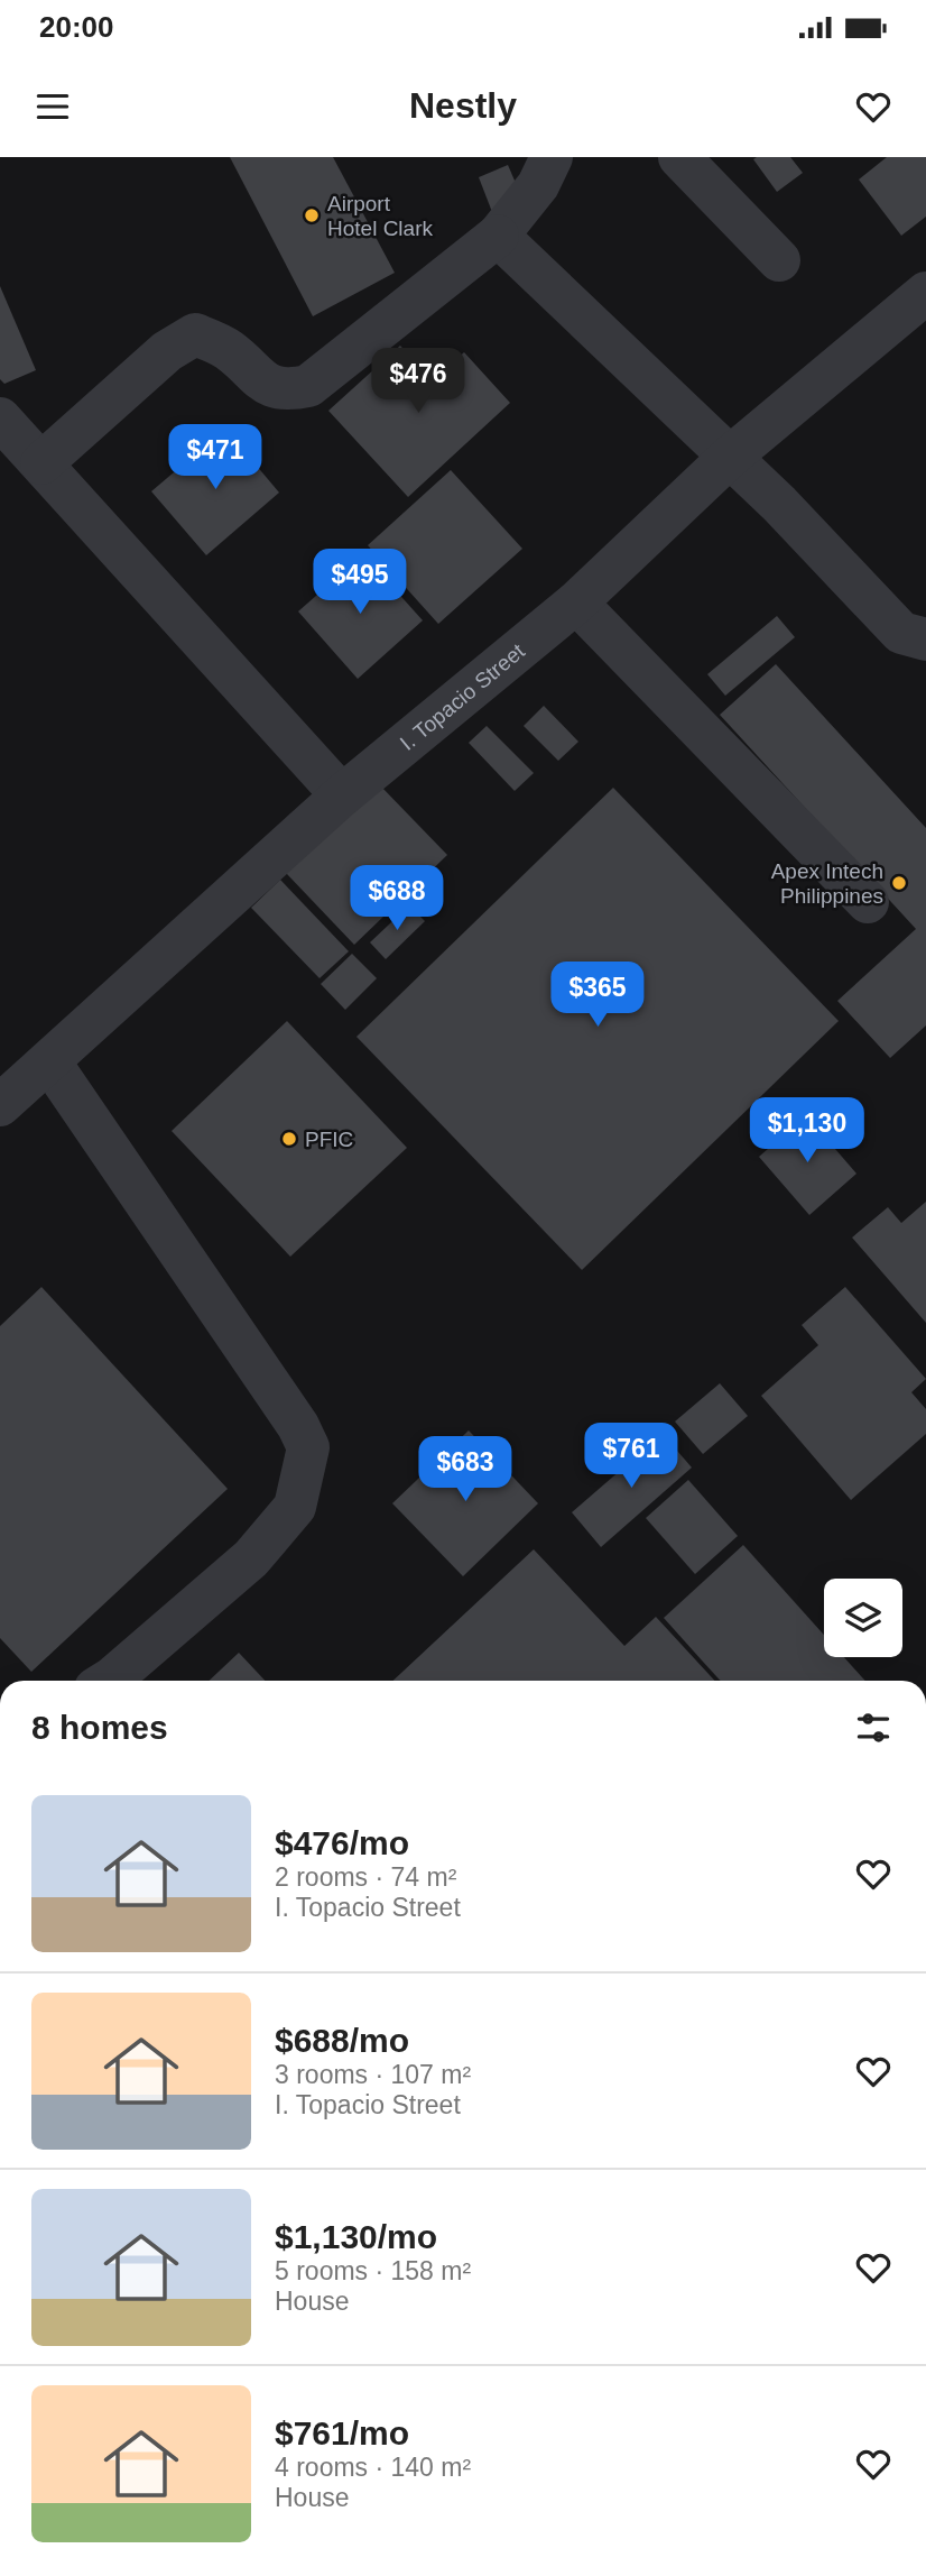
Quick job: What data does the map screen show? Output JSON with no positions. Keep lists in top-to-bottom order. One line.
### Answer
{"streets":{"street":["I. Topacio Street"]},"places":["Airport Hotel Clark","Apex Intech Philippines","PFIC"],"page":{"status":"20:00","header":"Nestly","price":["$476","$471","$495","$688","$365","$1,130","$761","$683"],"heading":"8 homes","list":[{"name":"$476/mo","note":"2 rooms · 74 m² · I. Topacio Street"},{"name":"$688/mo","note":"3 rooms · 107 m² · I. Topacio Street"},{"name":"$1,130/mo","note":"5 rooms · 158 m² · House"},{"name":"$761/mo","note":"4 rooms · 140 m² · House"}]}}
